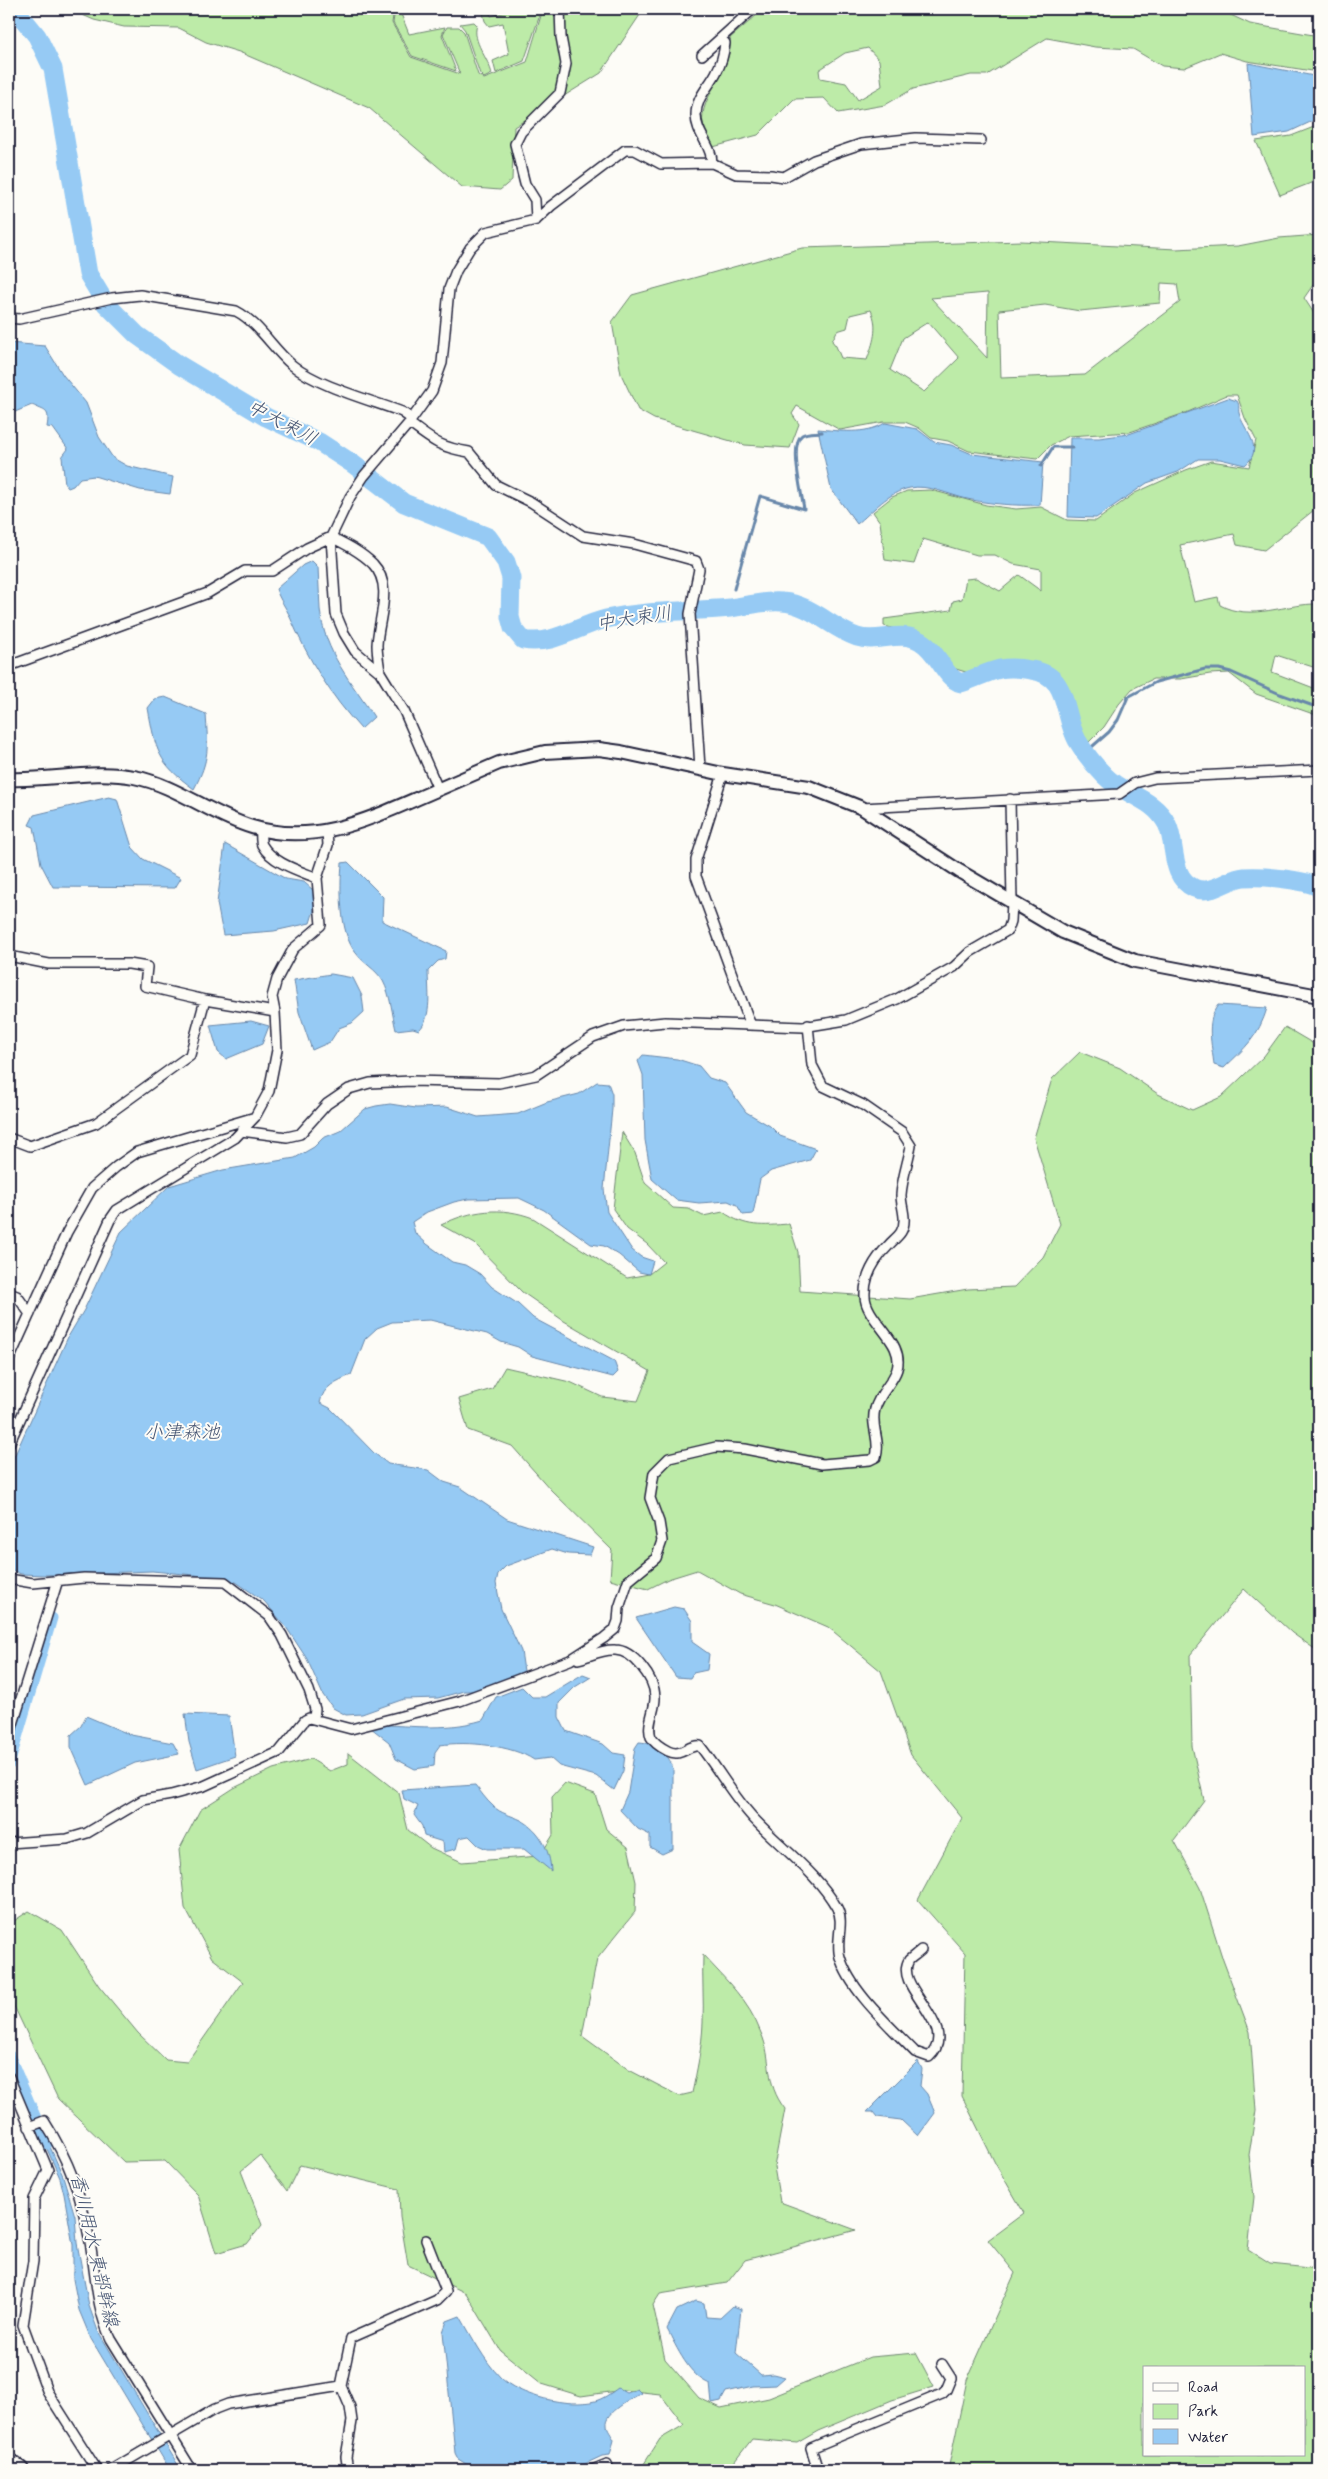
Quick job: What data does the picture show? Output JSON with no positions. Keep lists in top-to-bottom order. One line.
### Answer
{"water":["中大束川","小津森池","香川用水 東部幹線"],"legend":["Road","Park","Water"]}
